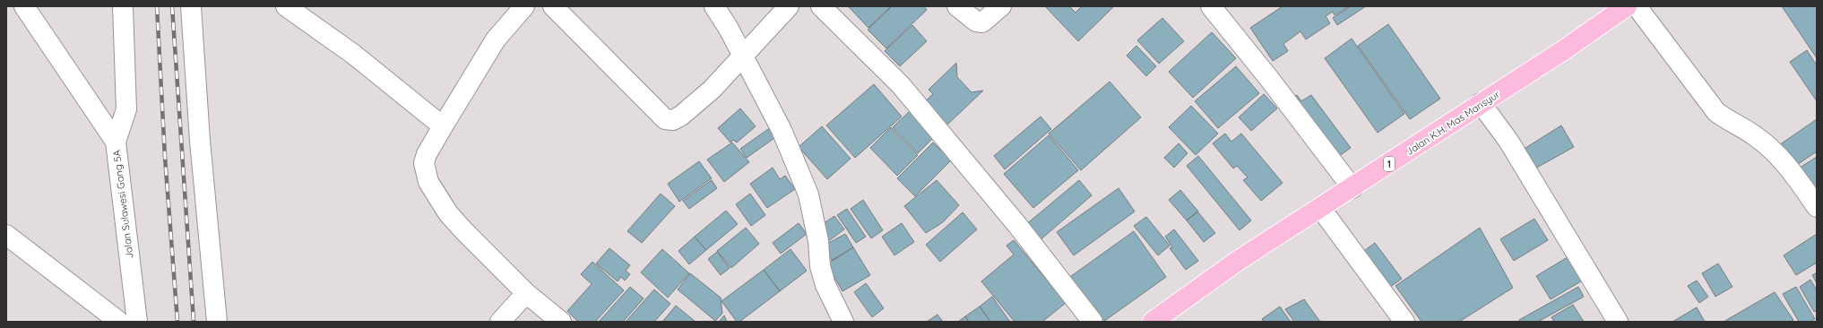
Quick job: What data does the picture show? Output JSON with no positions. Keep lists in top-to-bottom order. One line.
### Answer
{"streets":{"highway":["Jalan K.H. Mas Mansyur","1"],"street":["Jalan Sulawesi Gang 5A"]}}
